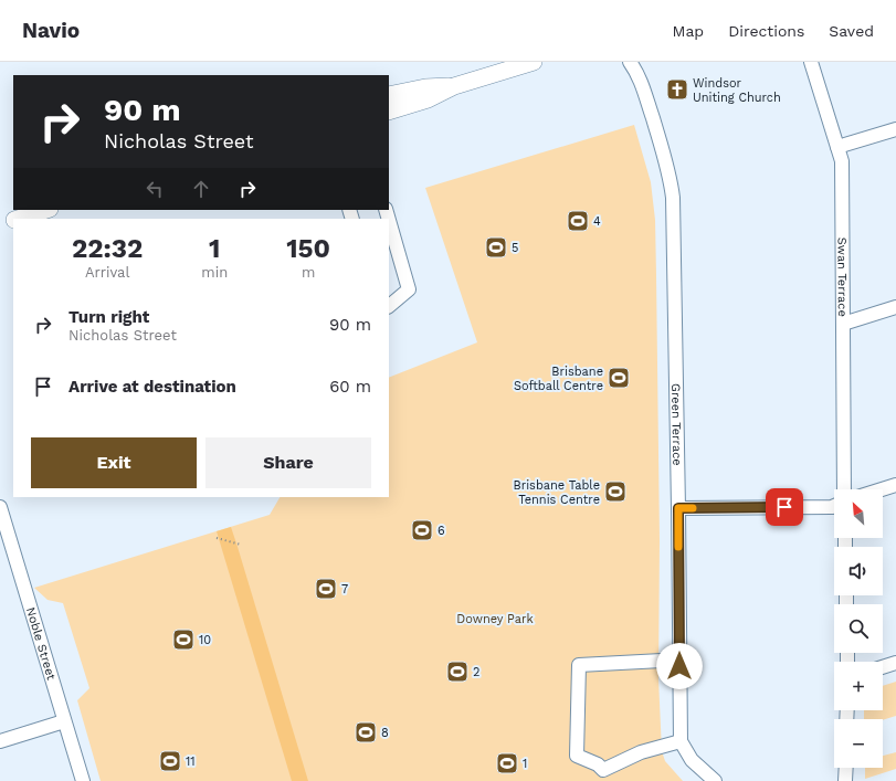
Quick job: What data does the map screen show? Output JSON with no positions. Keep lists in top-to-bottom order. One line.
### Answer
{"streets":{"street":["Swan Terrace","Green Terrace","Noble Street"]},"parks":["Downey Park"],"places":{"church":["Windsor Uniting Church"],"sports":["4","5","Brisbane Softball Centre","Brisbane Table Tennis Centre","6","7","10","2","8","11","1"]},"north":"top left","page":{"header":"Navio","nav":["Map","Directions","Saved"],"turn":["90 m","Nicholas Street"],"eta":["22:32","Arrival","1","min","150","m"],"list":[{"name":"Turn right","note":"Nicholas Street","value":"90 m"},{"name":"Arrive at destination","value":"60 m"}],"buttons":["Exit","Share"],"map_buttons":["+","−"]}}
